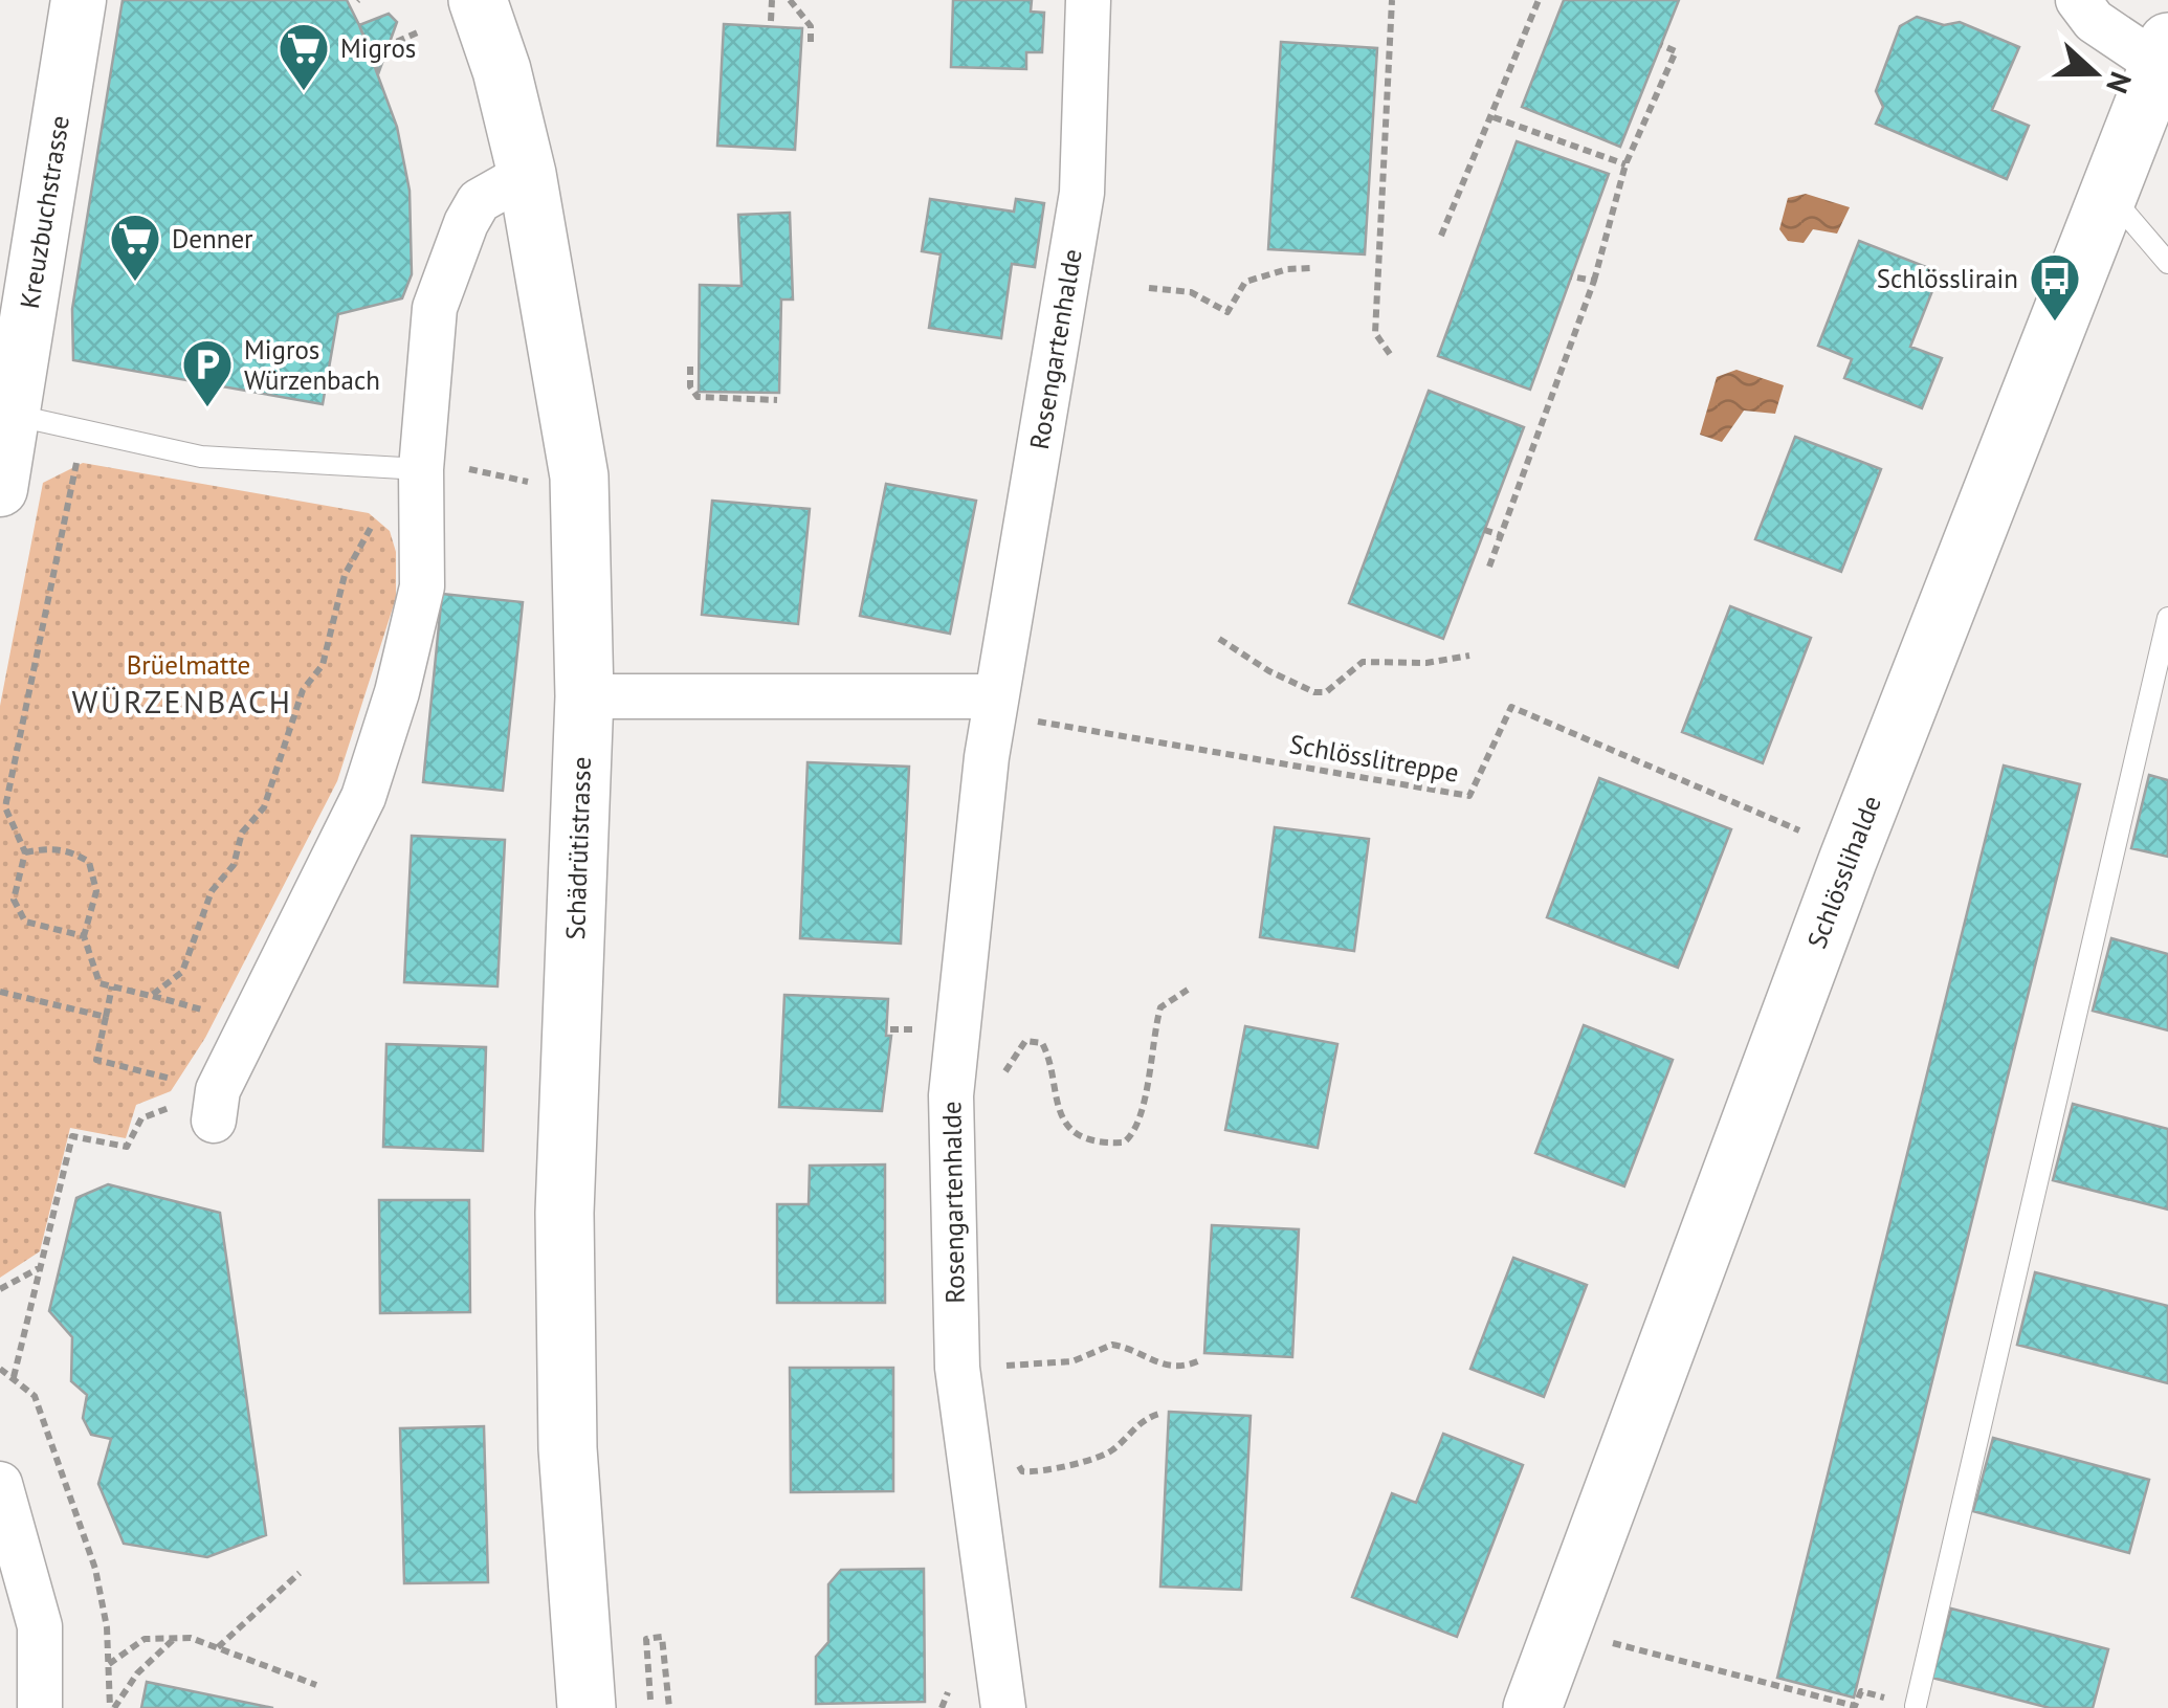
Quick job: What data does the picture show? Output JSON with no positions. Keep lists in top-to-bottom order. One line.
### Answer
{"streets":{"main road":["Schädrütistrasse","Schlösslihalde"],"street":["Kreuzbuchstrasse","Rosengartenhalde"],"path":["Schlösslitreppe"]},"crossings":[["Rosengartenhalde","Schlösslitreppe"]],"districts":["WÜRZENBACH"],"parks":["Brüelmatte"],"places":{"supermarket":["Migros","Denner"],"bus stop":["Schlösslirain"],"parking":["Migros Würzenbach"]},"north":"right"}
